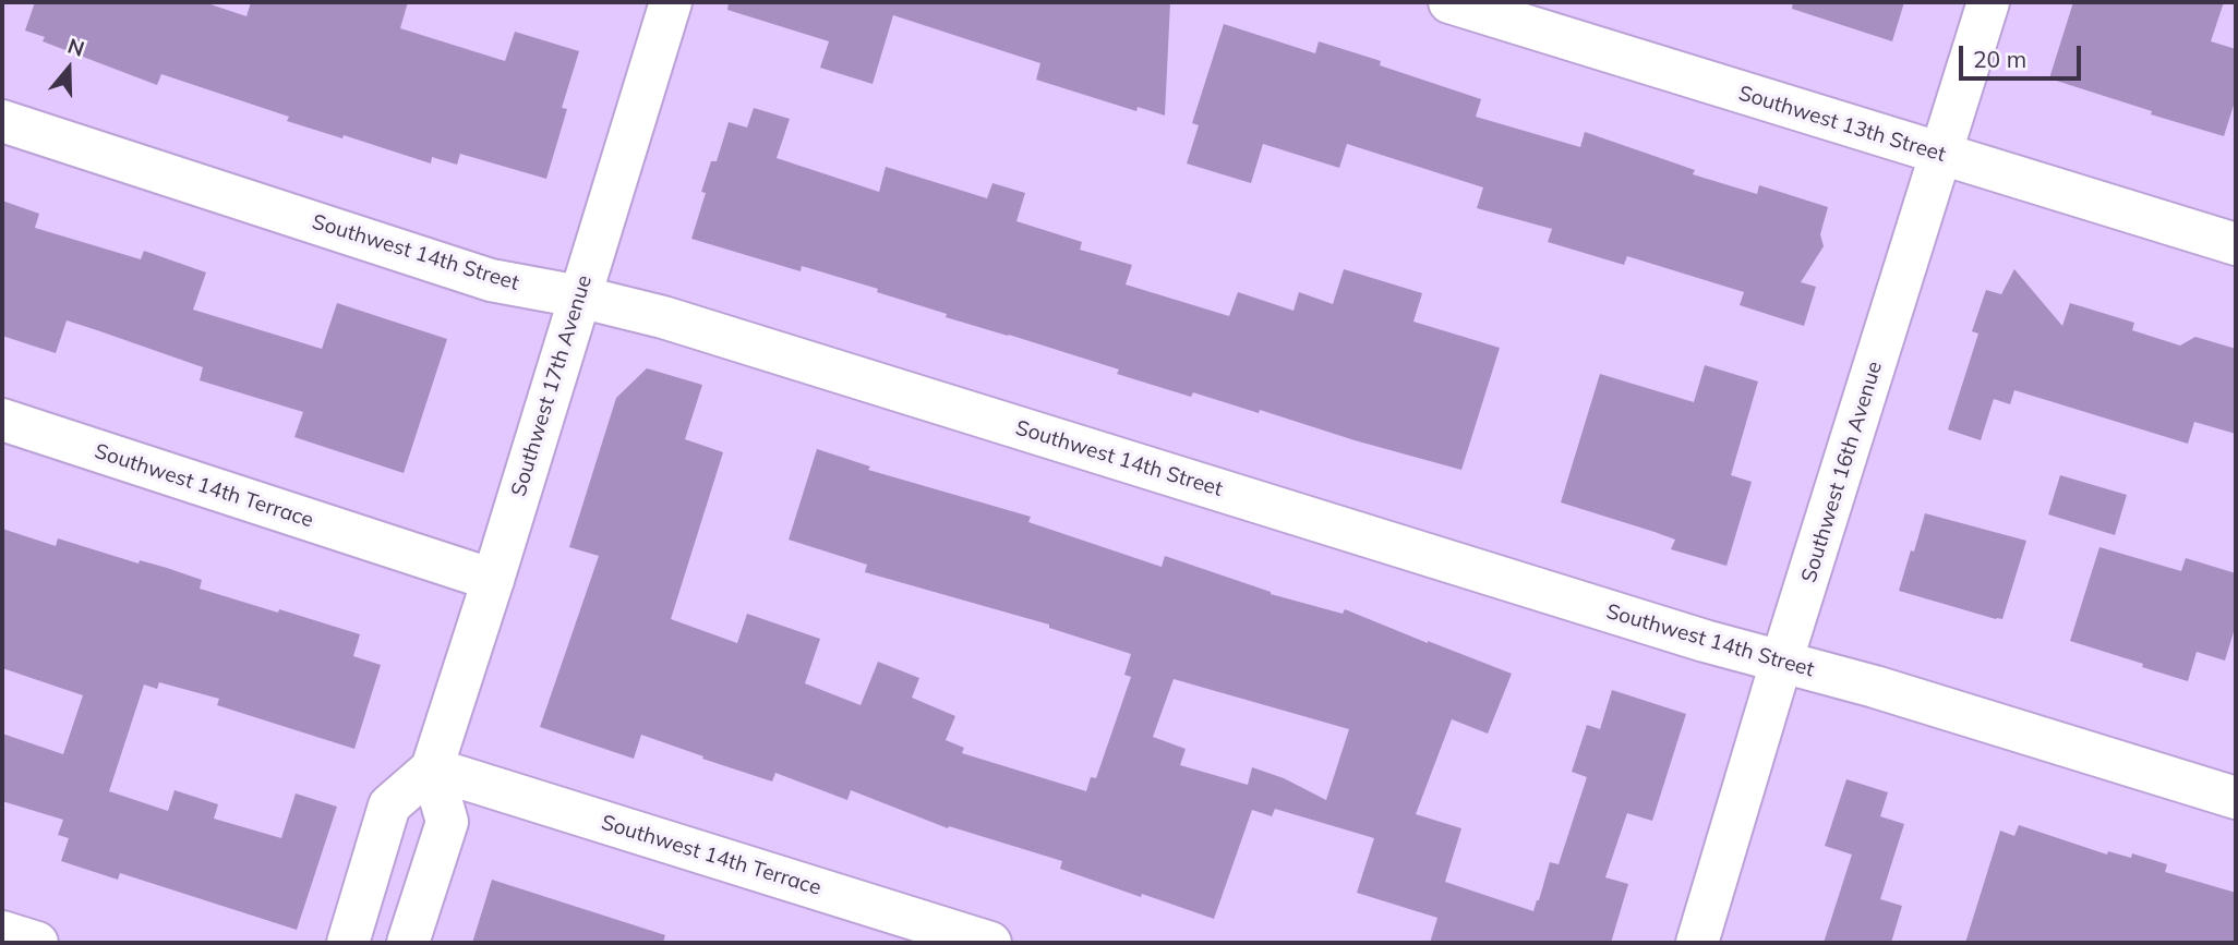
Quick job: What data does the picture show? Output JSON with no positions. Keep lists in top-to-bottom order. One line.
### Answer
{"streets":{"street":["Southwest 13th Street","Southwest 14th Street","Southwest 17th Avenue","Southwest 16th Avenue","Southwest 14th Terrace"]},"crossings":[["Southwest 13th Street","Southwest 16th Avenue"],["Southwest 14th Street","Southwest 17th Avenue"],["Southwest 14th Street","Southwest 16th Avenue"],["Southwest 17th Avenue","Southwest 14th Terrace"]],"scale_bar":"20 m","north":"top"}
